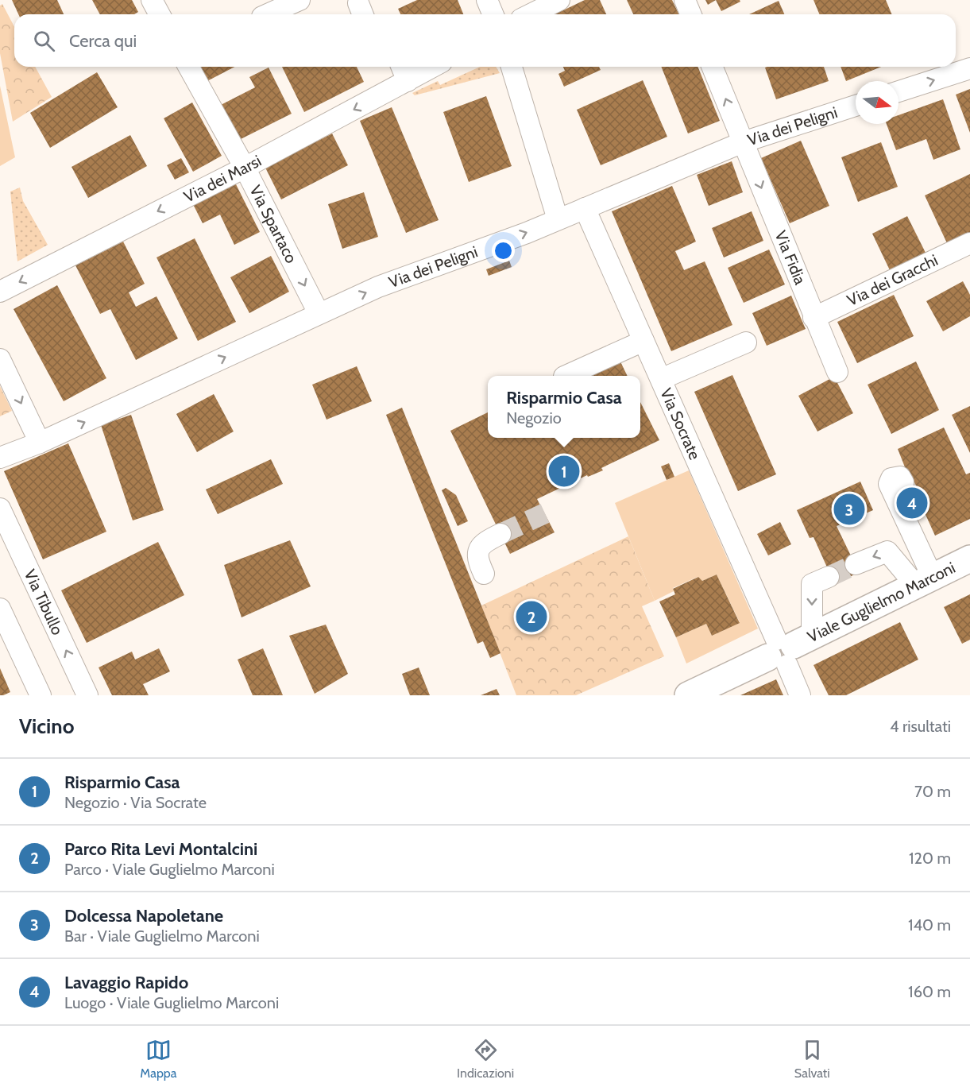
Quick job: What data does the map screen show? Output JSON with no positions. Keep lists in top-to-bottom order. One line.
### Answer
{"streets":{"main road":["Viale Guglielmo Marconi"],"street":["Via dei Peligni","Via dei Marsi","Via Spartaco","Via Fidia","Via dei Gracchi","Via Socrate","Via Tibullo"]},"crossings":[["Via dei Peligni","Via Spartaco"],["Via dei Peligni","Via Fidia"],["Via dei Peligni","Via Socrate"],["Via dei Marsi","Via Spartaco"],["Via Fidia","Via dei Gracchi"],["Via Socrate","Viale Guglielmo Marconi"]],"one_way":["Via dei Peligni","Via dei Marsi","Via Spartaco"],"north":"right","page":{"search":"Cerca qui","popup":["Risparmio Casa","Negozio"],"pins":["1","4","3","2"],"heading":["Vicino","4 risultati"],"list":[{"mark":"1","name":"Risparmio Casa","note":"Negozio · Via Socrate","value":"70 m"},{"mark":"2","name":"Parco Rita Levi Montalcini","note":"Parco · Viale Guglielmo Marconi","value":"120 m"},{"mark":"3","name":"Dolcessa Napoletane","note":"Bar · Viale Guglielmo Marconi","value":"140 m"},{"mark":"4","name":"Lavaggio Rapido","note":"Luogo · Viale Guglielmo Marconi","value":"160 m"}],"nav":["Mappa","Indicazioni","Salvati"]}}
